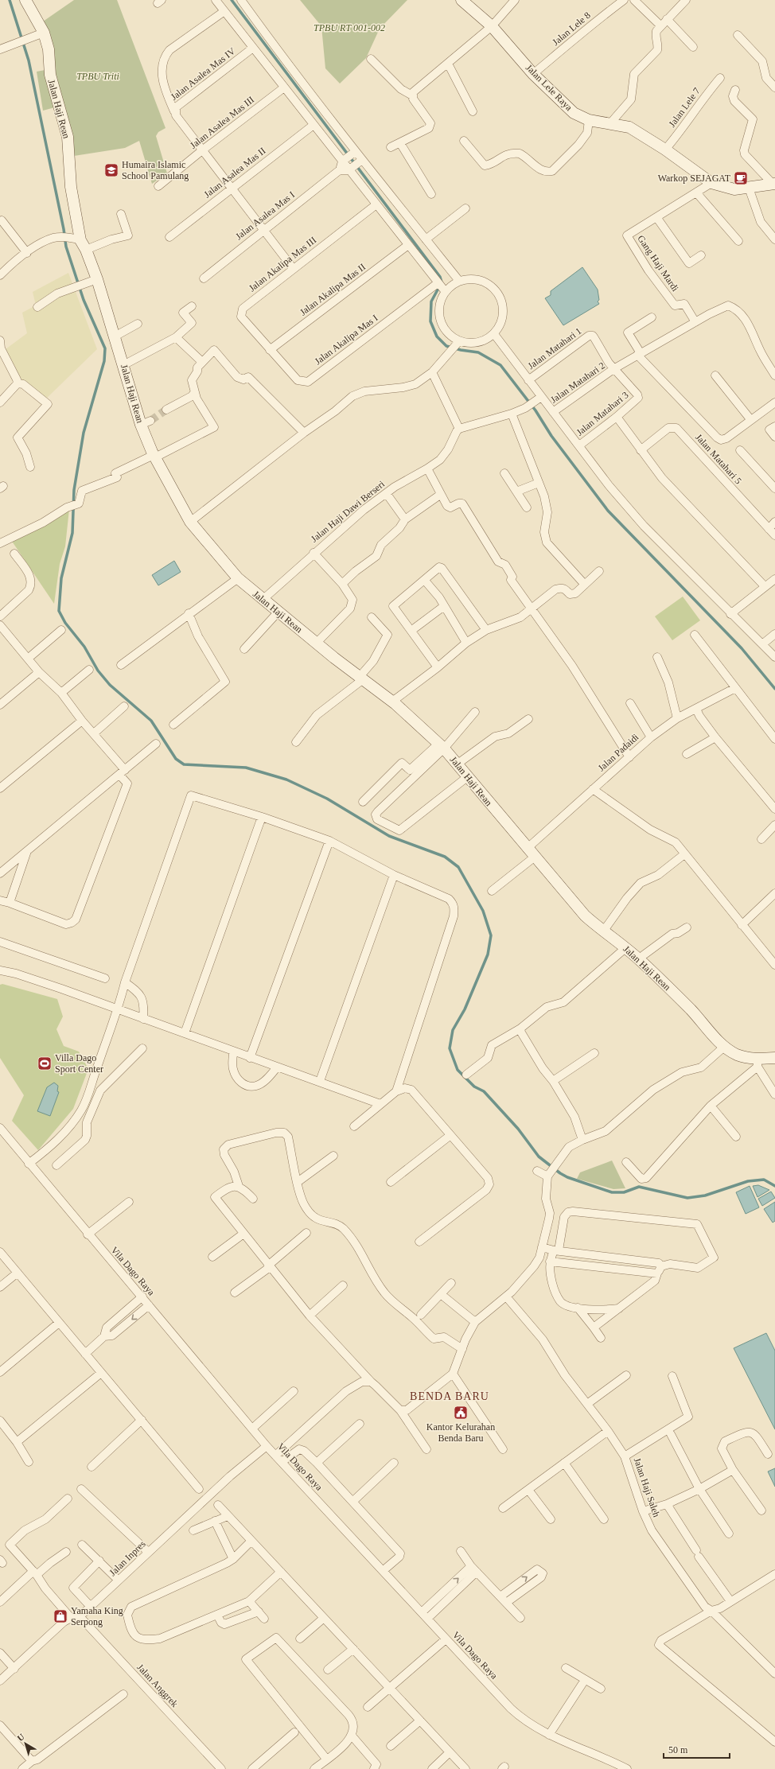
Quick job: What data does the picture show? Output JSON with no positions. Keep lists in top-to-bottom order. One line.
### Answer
{"streets":{"street":["Jalan Lele 8","Jalan Asalea Mas IV","Jalan Lele Raya","Jalan Lele 7","Jalan Haji Rean","Jalan Asalea Mas III","Jalan Asalea Mas II","Jalan Asalea Mas I","Gang Haji Mardi","Jalan Akalipa Mas III","Jalan Akalipa Mas II","Jalan Akalipa Mas I","Jalan Matahari 1","Jalan Matahari 2","Jalan Matahari 3","Jalan Matahari 5","Jalan Haji Dawi Berseri","Jalan Padaidi","Vila Dago Raya","Jalan Haji Saleh","Jalan Inpres","Jalan Anggrek"]},"crossings":[["Jalan Lele 8","Jalan Lele Raya"],["Jalan Asalea Mas IV","Jalan Asalea Mas III"],["Jalan Asalea Mas IV","Jalan Asalea Mas II"],["Jalan Asalea Mas IV","Jalan Asalea Mas I"],["Jalan Asalea Mas IV","Jalan Akalipa Mas III"],["Jalan Lele Raya","Jalan Lele 7"],["Jalan Lele Raya","Gang Haji Mardi"],["Jalan Haji Rean","Jalan Haji Dawi Berseri"],["Jalan Haji Rean","Jalan Padaidi"],["Gang Haji Mardi","Jalan Matahari 2"],["Jalan Akalipa Mas III","Jalan Akalipa Mas II"],["Jalan Akalipa Mas III","Jalan Akalipa Mas I"],["Jalan Akalipa Mas II","Jalan Akalipa Mas I"],["Jalan Matahari 1","Jalan Matahari 2"],["Jalan Matahari 1","Jalan Matahari 3"],["Jalan Matahari 2","Jalan Matahari 3"],["Vila Dago Raya","Jalan Inpres"],["Jalan Inpres","Jalan Anggrek"]],"districts":["BENDA BARU"],"parks":["TPBU RT 001-002","TPBU Triti"],"places":{"school or university":["Humaira Islamic School Pamulang"],"cafe":["Warkop SEJAGAT"],"sports":["Villa Dago Sport Center"],"public building":["Kantor Kelurahan Benda Baru"],"shop":["Yamaha King Serpong"]},"scale_bar":"50 m","north":"top left"}
